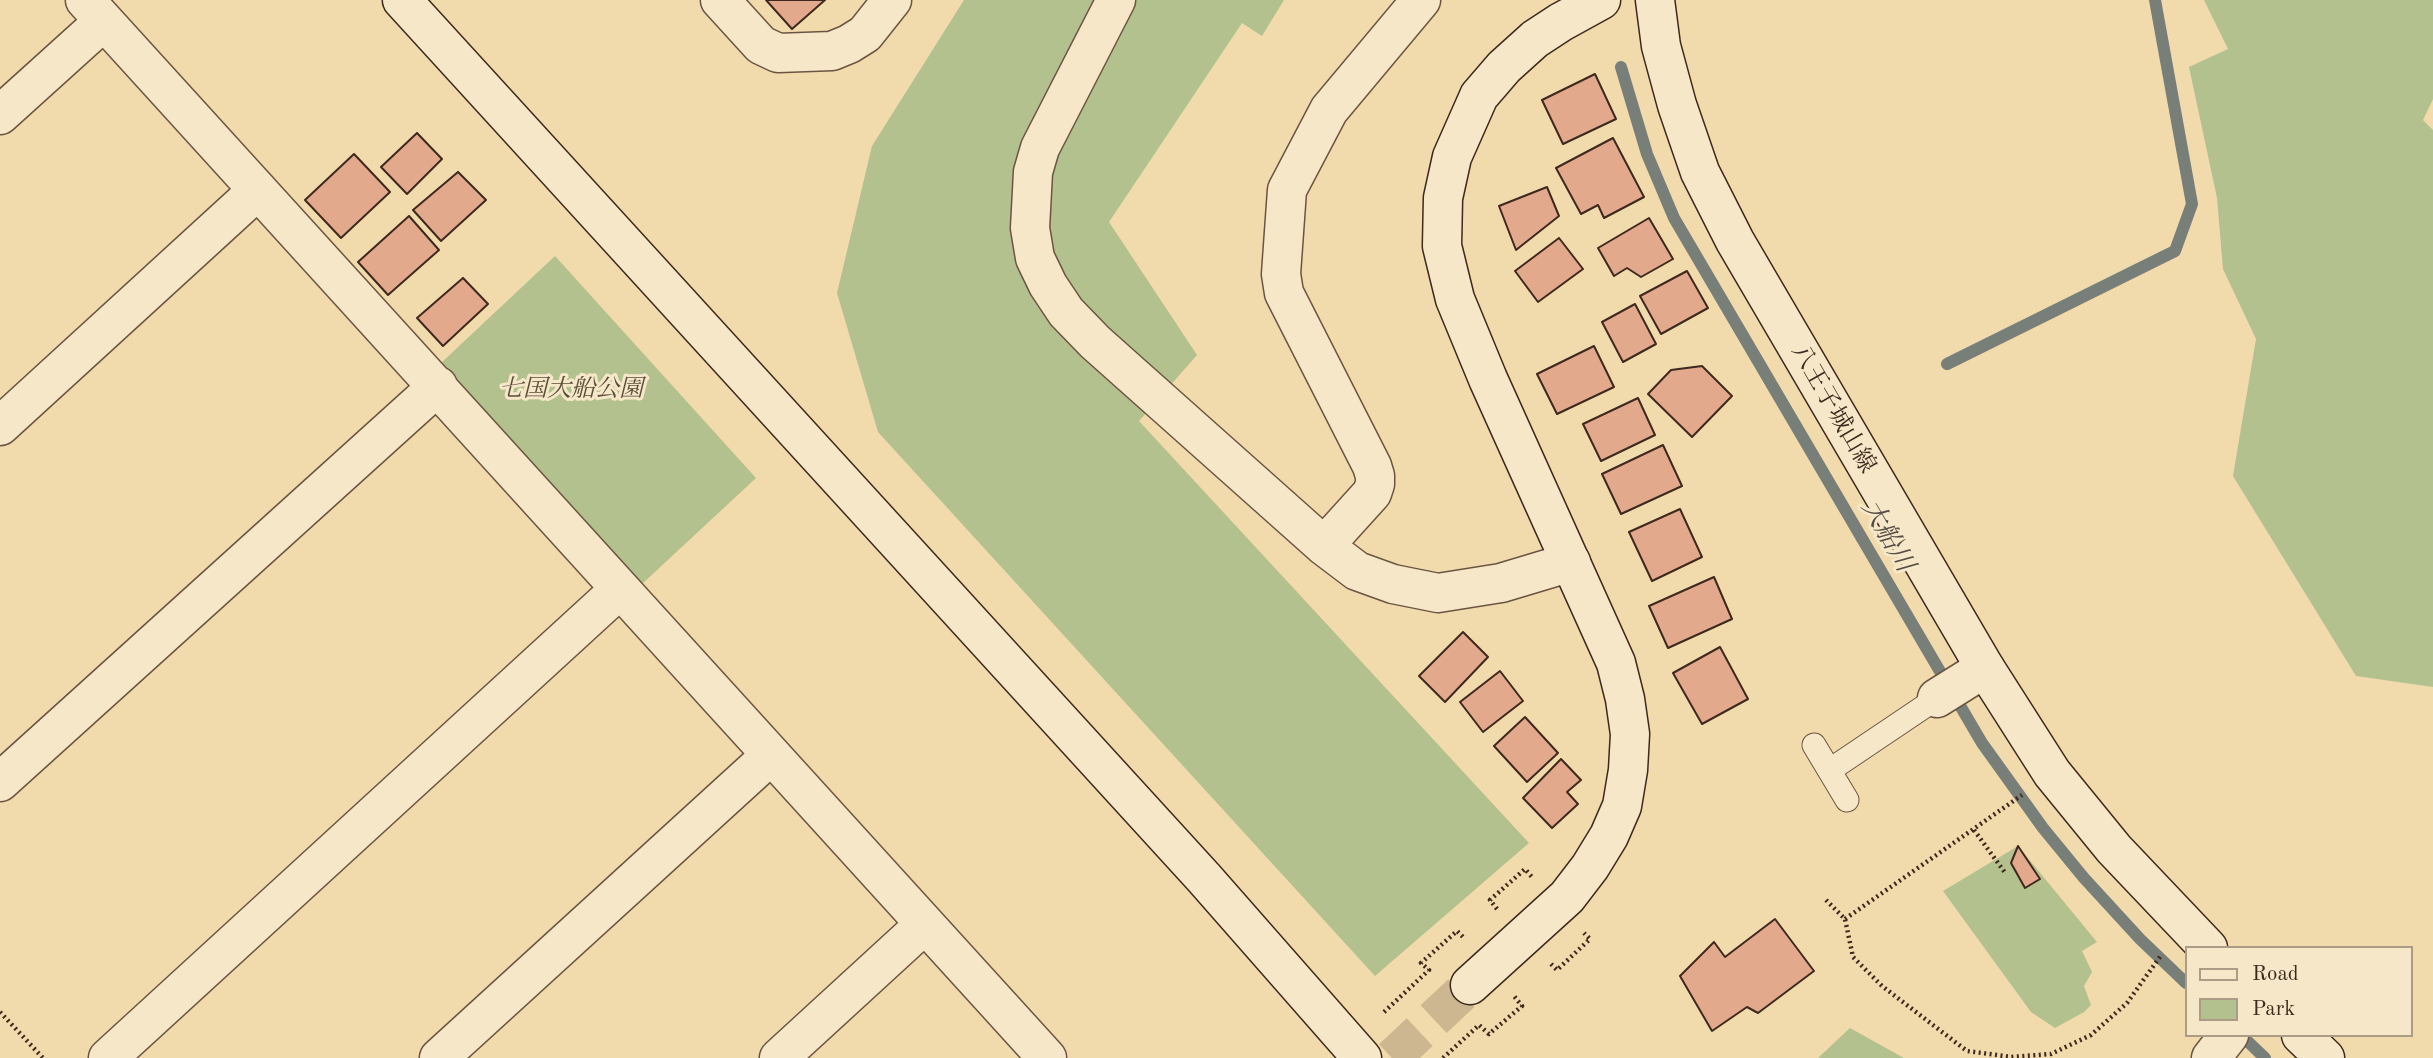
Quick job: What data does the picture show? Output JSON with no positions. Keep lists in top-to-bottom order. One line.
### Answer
{"streets":{"street":["八王子城山線"]},"water":["大船川"],"parks":["七国大船公園"],"legend":["Road","Park"]}
